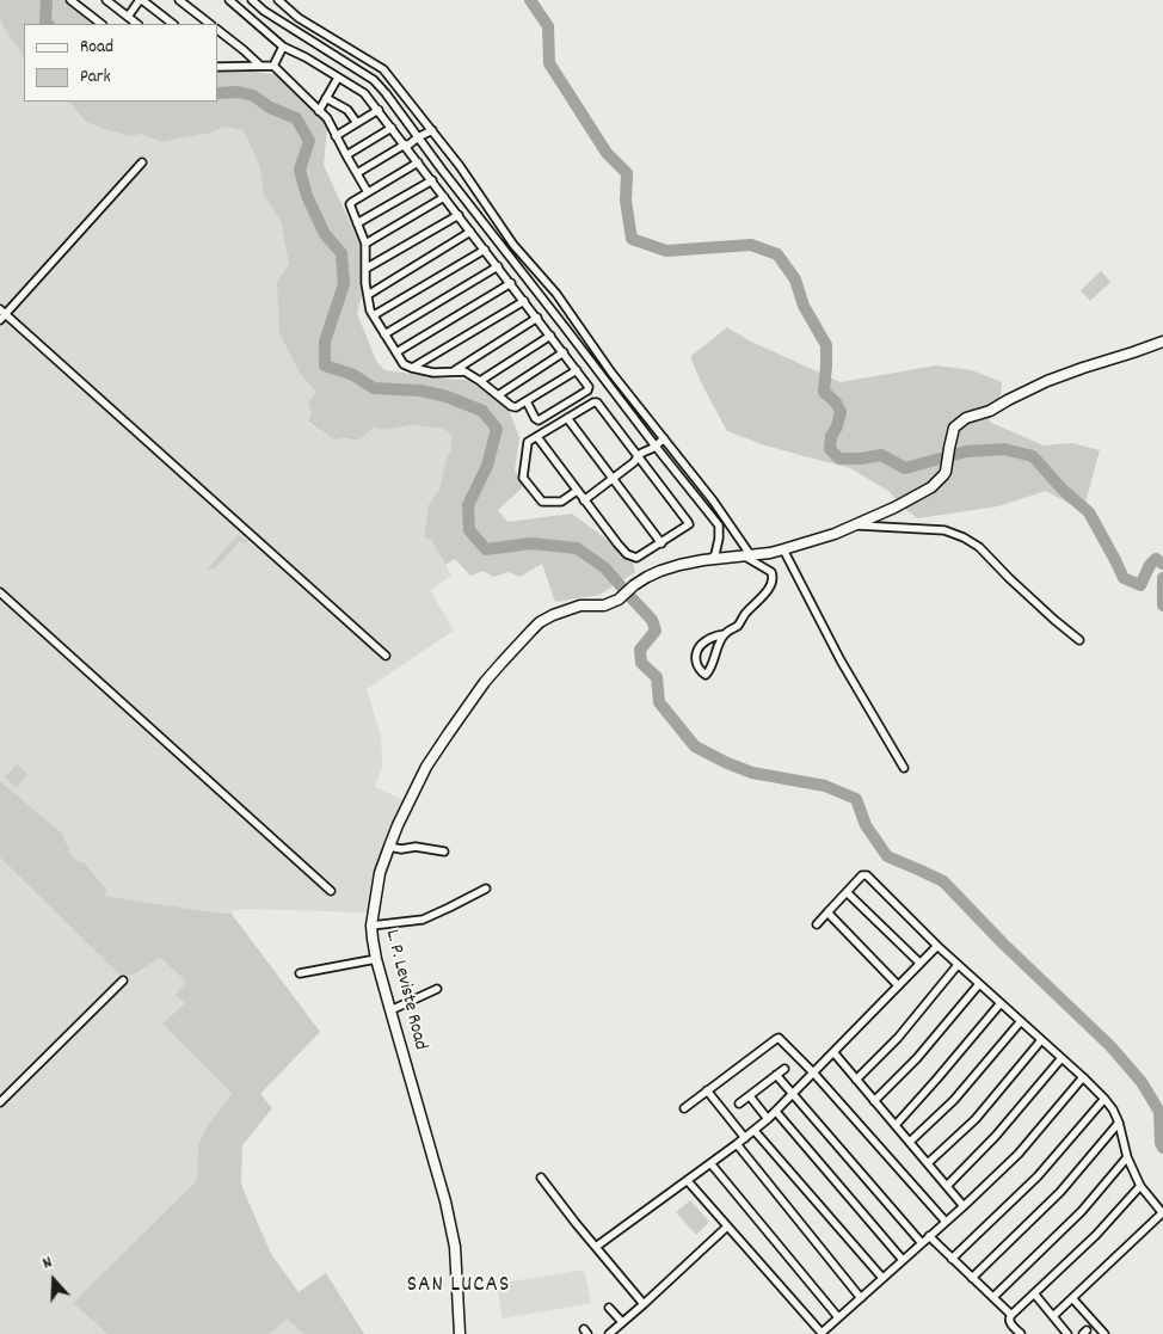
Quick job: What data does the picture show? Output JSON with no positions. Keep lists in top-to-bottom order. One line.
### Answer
{"streets":{"main road":["L. P. Leviste Road"]},"districts":["SAN LUCAS"],"legend":["Road","Park"],"north":"top"}
